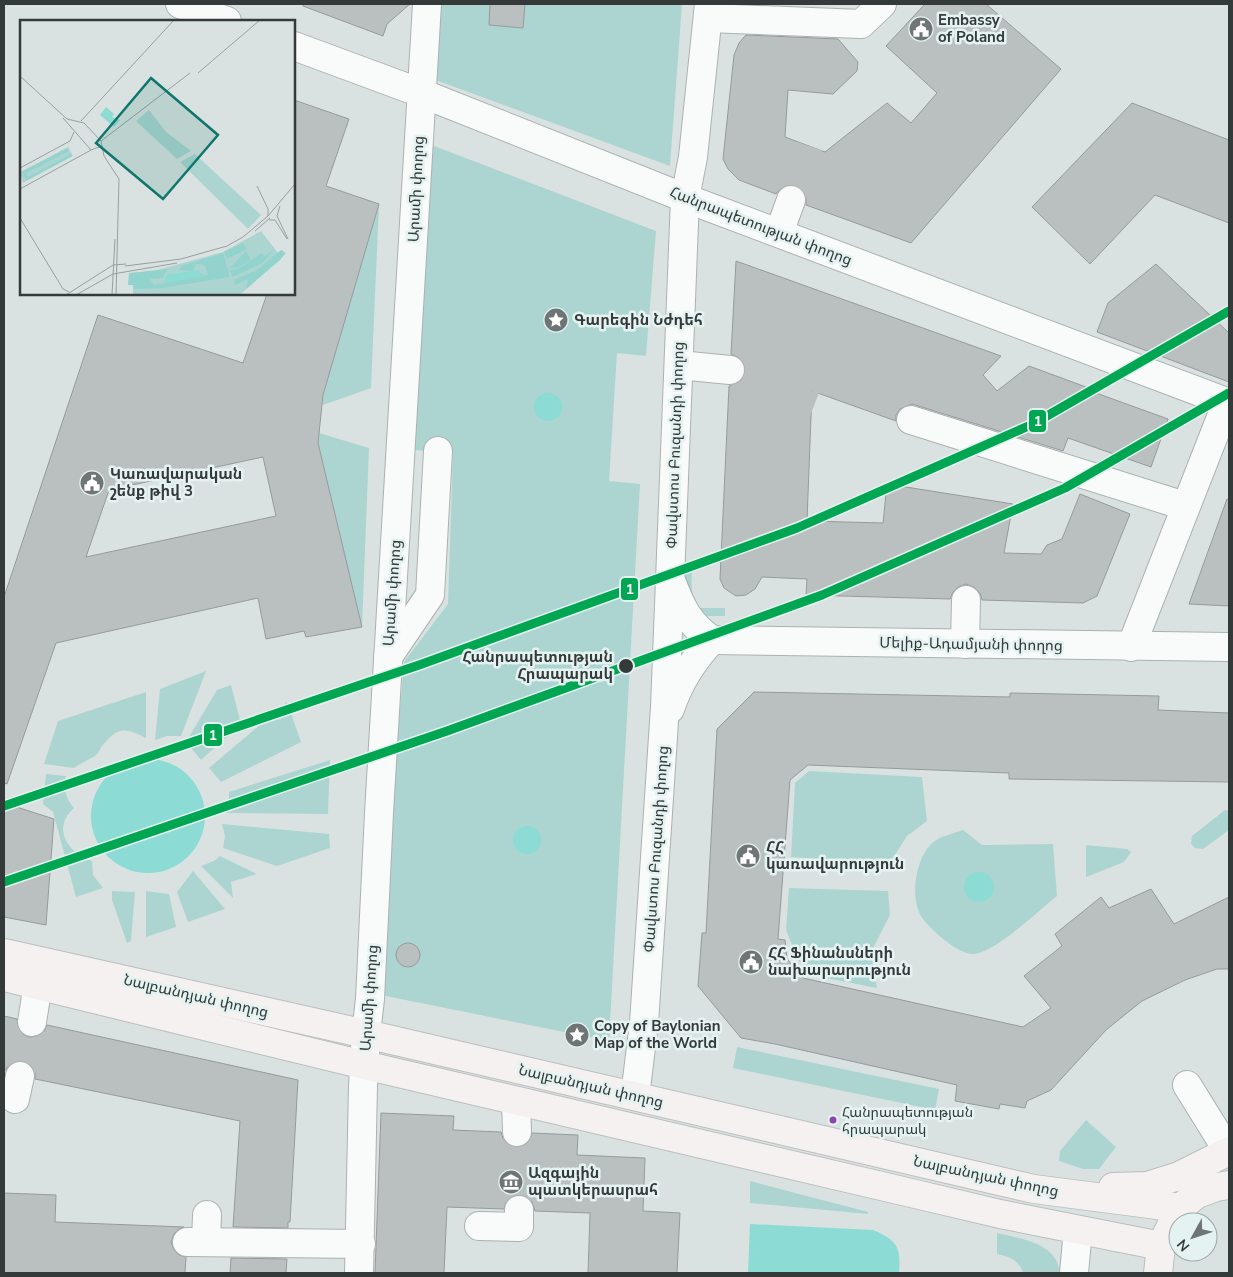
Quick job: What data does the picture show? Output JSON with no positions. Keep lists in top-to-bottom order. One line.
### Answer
{"streets":{"main road":["Նալբանդյան փողոց"],"street":["Արամի փողոց","Հանրապետության փողոց","Փավստոս Բուզանդի փողոց","Մելիք-Ադամյանի փողոց"]},"crossings":[["Արամի փողոց","Հանրապետության փողոց"],["Արամի փողոց","Նալբանդյան փողոց"],["Հանրապետության փողոց","Փավստոս Բուզանդի փողոց"],["Փավստոս Բուզանդի փողոց","Նալբանդյան փողոց"]],"places":{"public building":["Embassy of Poland","Կառավարական շենք թիվ 3","ՀՀ կառավարություն","ՀՀ Ֆինանսների նախարարություն"],"place":["Գարեգին Նժդեհ","Copy of Baylonian Map of the World"],"other":["Հանրապետության Հրապարակ","Հանրապետության հրապարակ"],"museum":["Ազգային պատկերասրահ"]},"lines":["transit line 1"],"north":"bottom left"}
